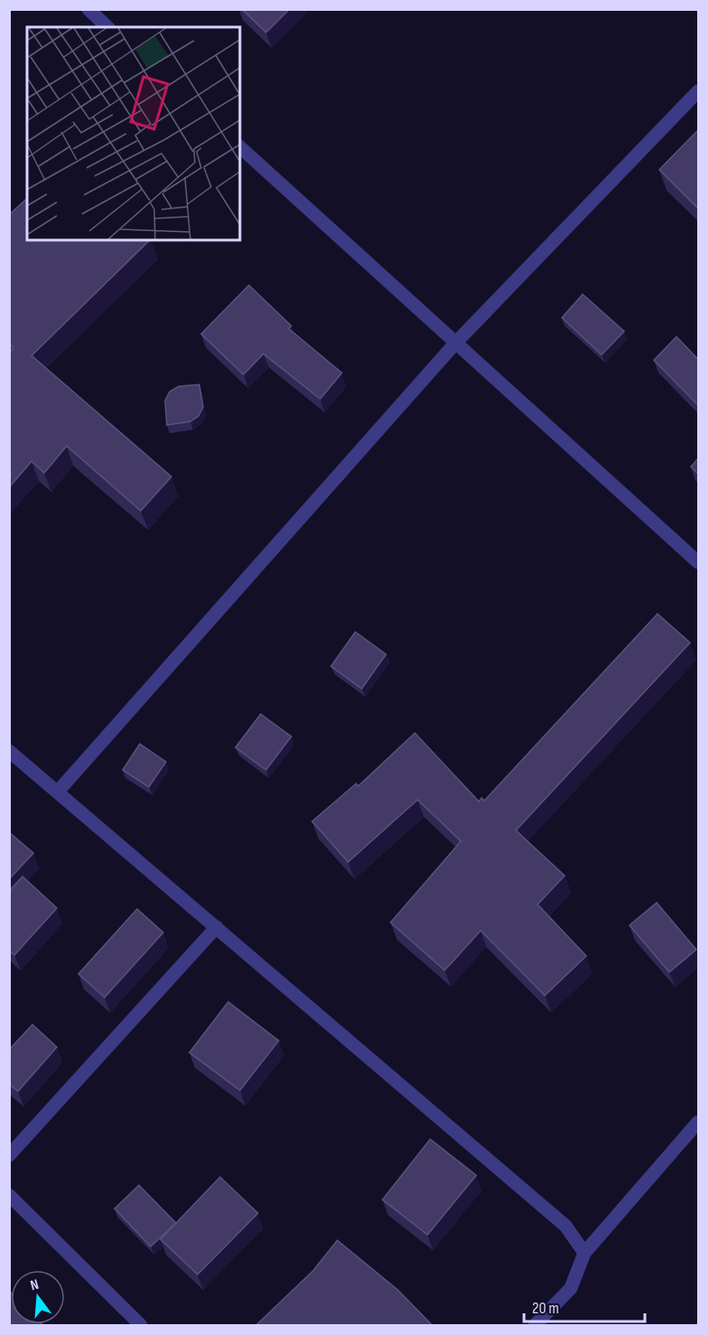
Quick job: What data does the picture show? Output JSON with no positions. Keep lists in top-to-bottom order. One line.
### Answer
{"scale_bar":"20 m","north":"top"}
